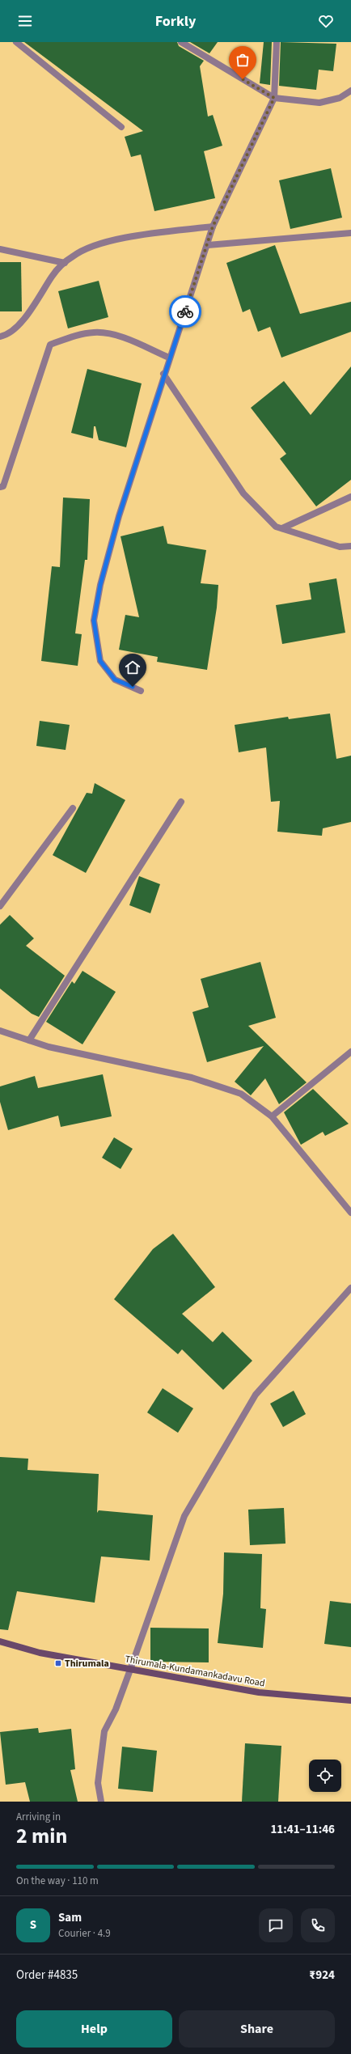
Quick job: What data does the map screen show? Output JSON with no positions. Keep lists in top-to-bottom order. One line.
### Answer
{"streets":{"main road":["Thirumala-Kundamankadavu Road"]},"places":{"transit":["Thirumala"]},"page":{"header":"Forkly","heading":["2 min","Arriving in","11:41–11:46"],"panel":["Sam","Courier · 4.9","Order #4835","₹924"],"bar":"On the way · 110 m","round":"S","buttons":["Help","Share"]}}
